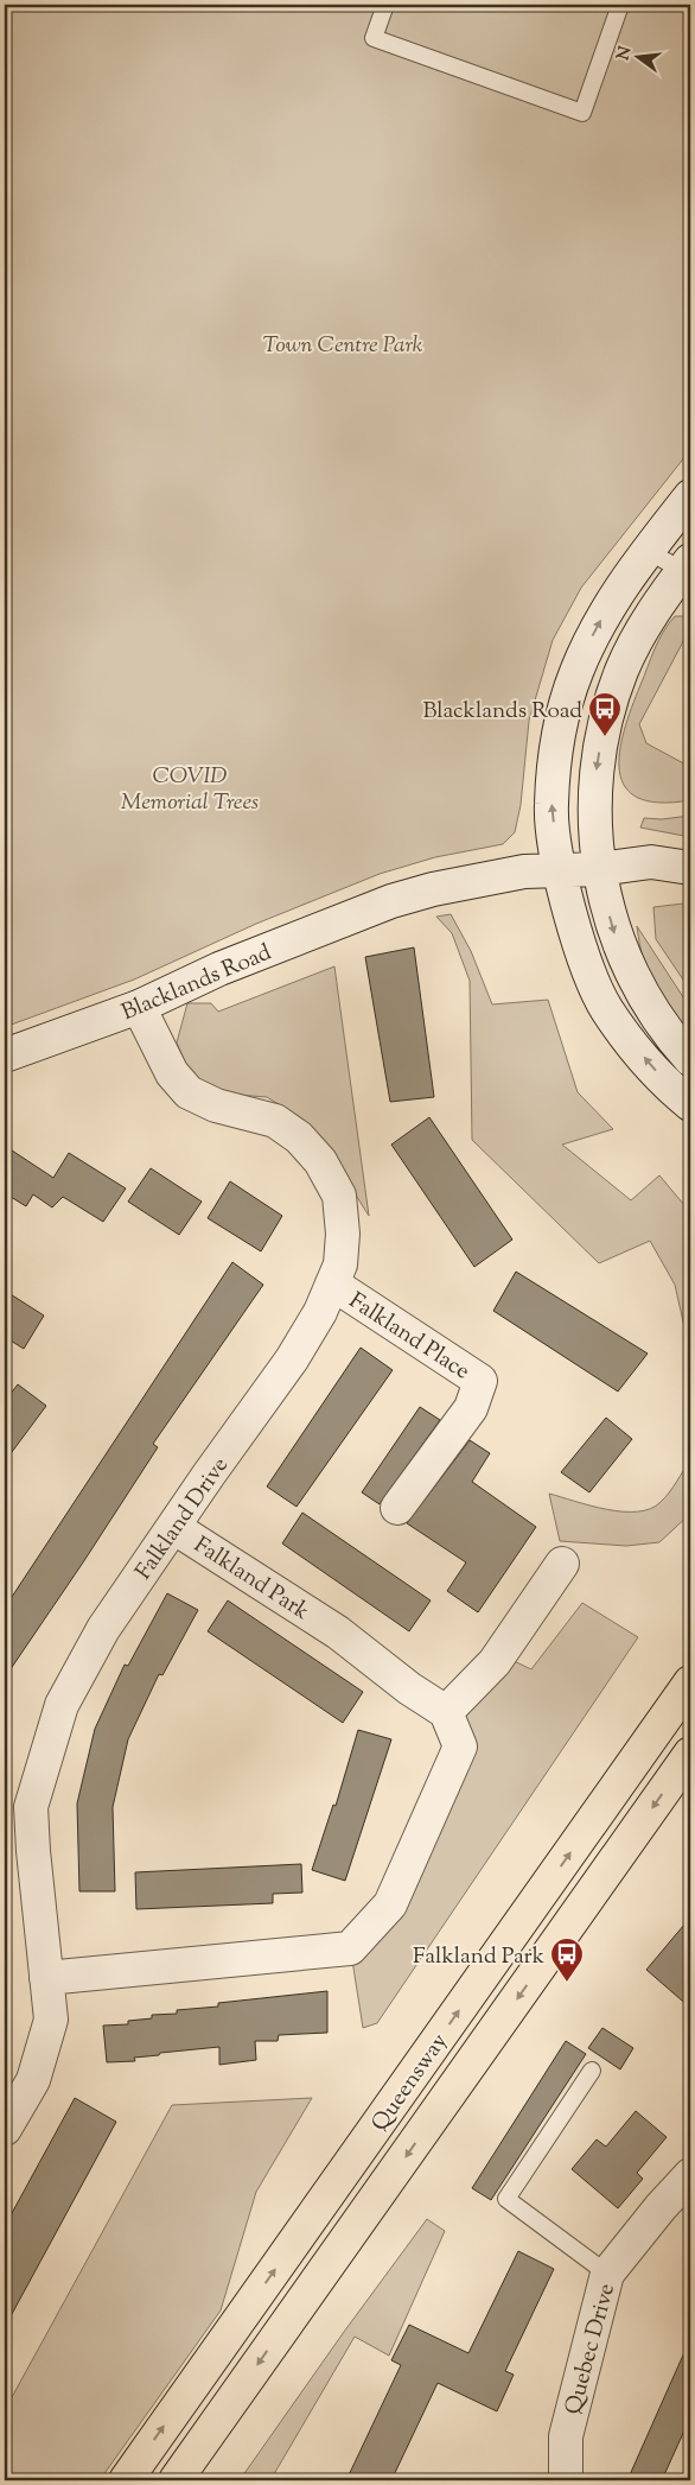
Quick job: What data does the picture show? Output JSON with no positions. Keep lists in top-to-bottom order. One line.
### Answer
{"streets":{"highway":["Queensway"],"street":["Blacklands Road","Falkland Place","Falkland Drive","Falkland Park","Quebec Drive"]},"crossings":[["Blacklands Road","Falkland Drive"],["Falkland Place","Falkland Drive"],["Falkland Drive","Falkland Park"]],"parks":["Town Centre Park","COVID Memorial Trees"],"places":{"bus stop":["Blacklands Road","Falkland Park"]},"north":"left"}
